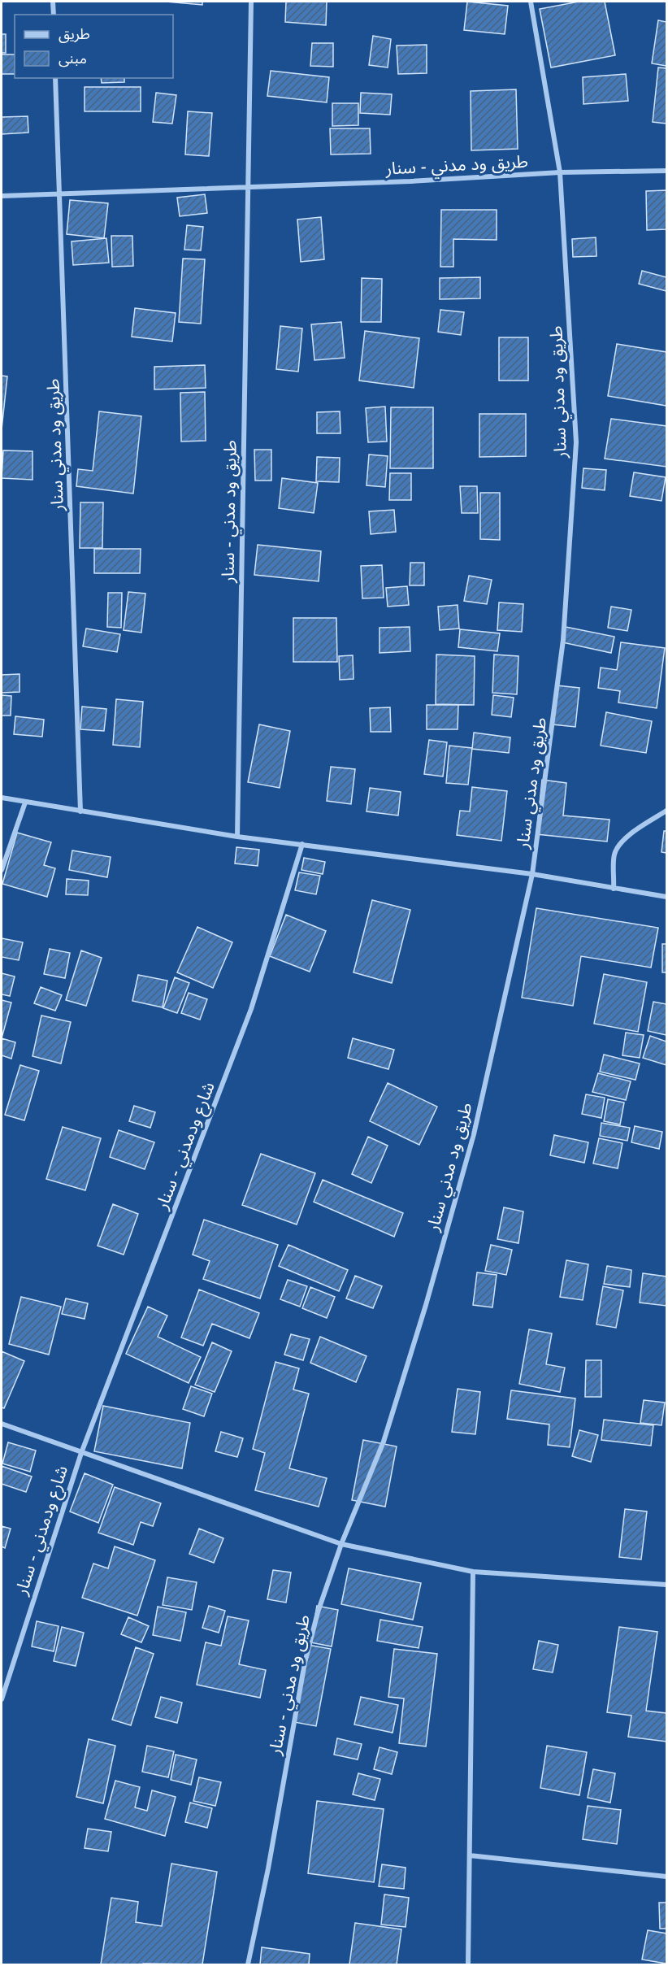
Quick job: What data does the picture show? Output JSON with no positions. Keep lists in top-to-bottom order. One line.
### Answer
{"streets":{"street":["طريق ود مدني - سنار","طريق ود مدني سنار","شارع ودمدني - سنار"]},"crossings":[["طريق ود مدني - سنار","طريق ود مدني سنار"],["طريق ود مدني - سنار","شارع ودمدني - سنار"],["طريق ود مدني سنار","شارع ودمدني - سنار"]],"legend":["طريق","مبنى"]}
